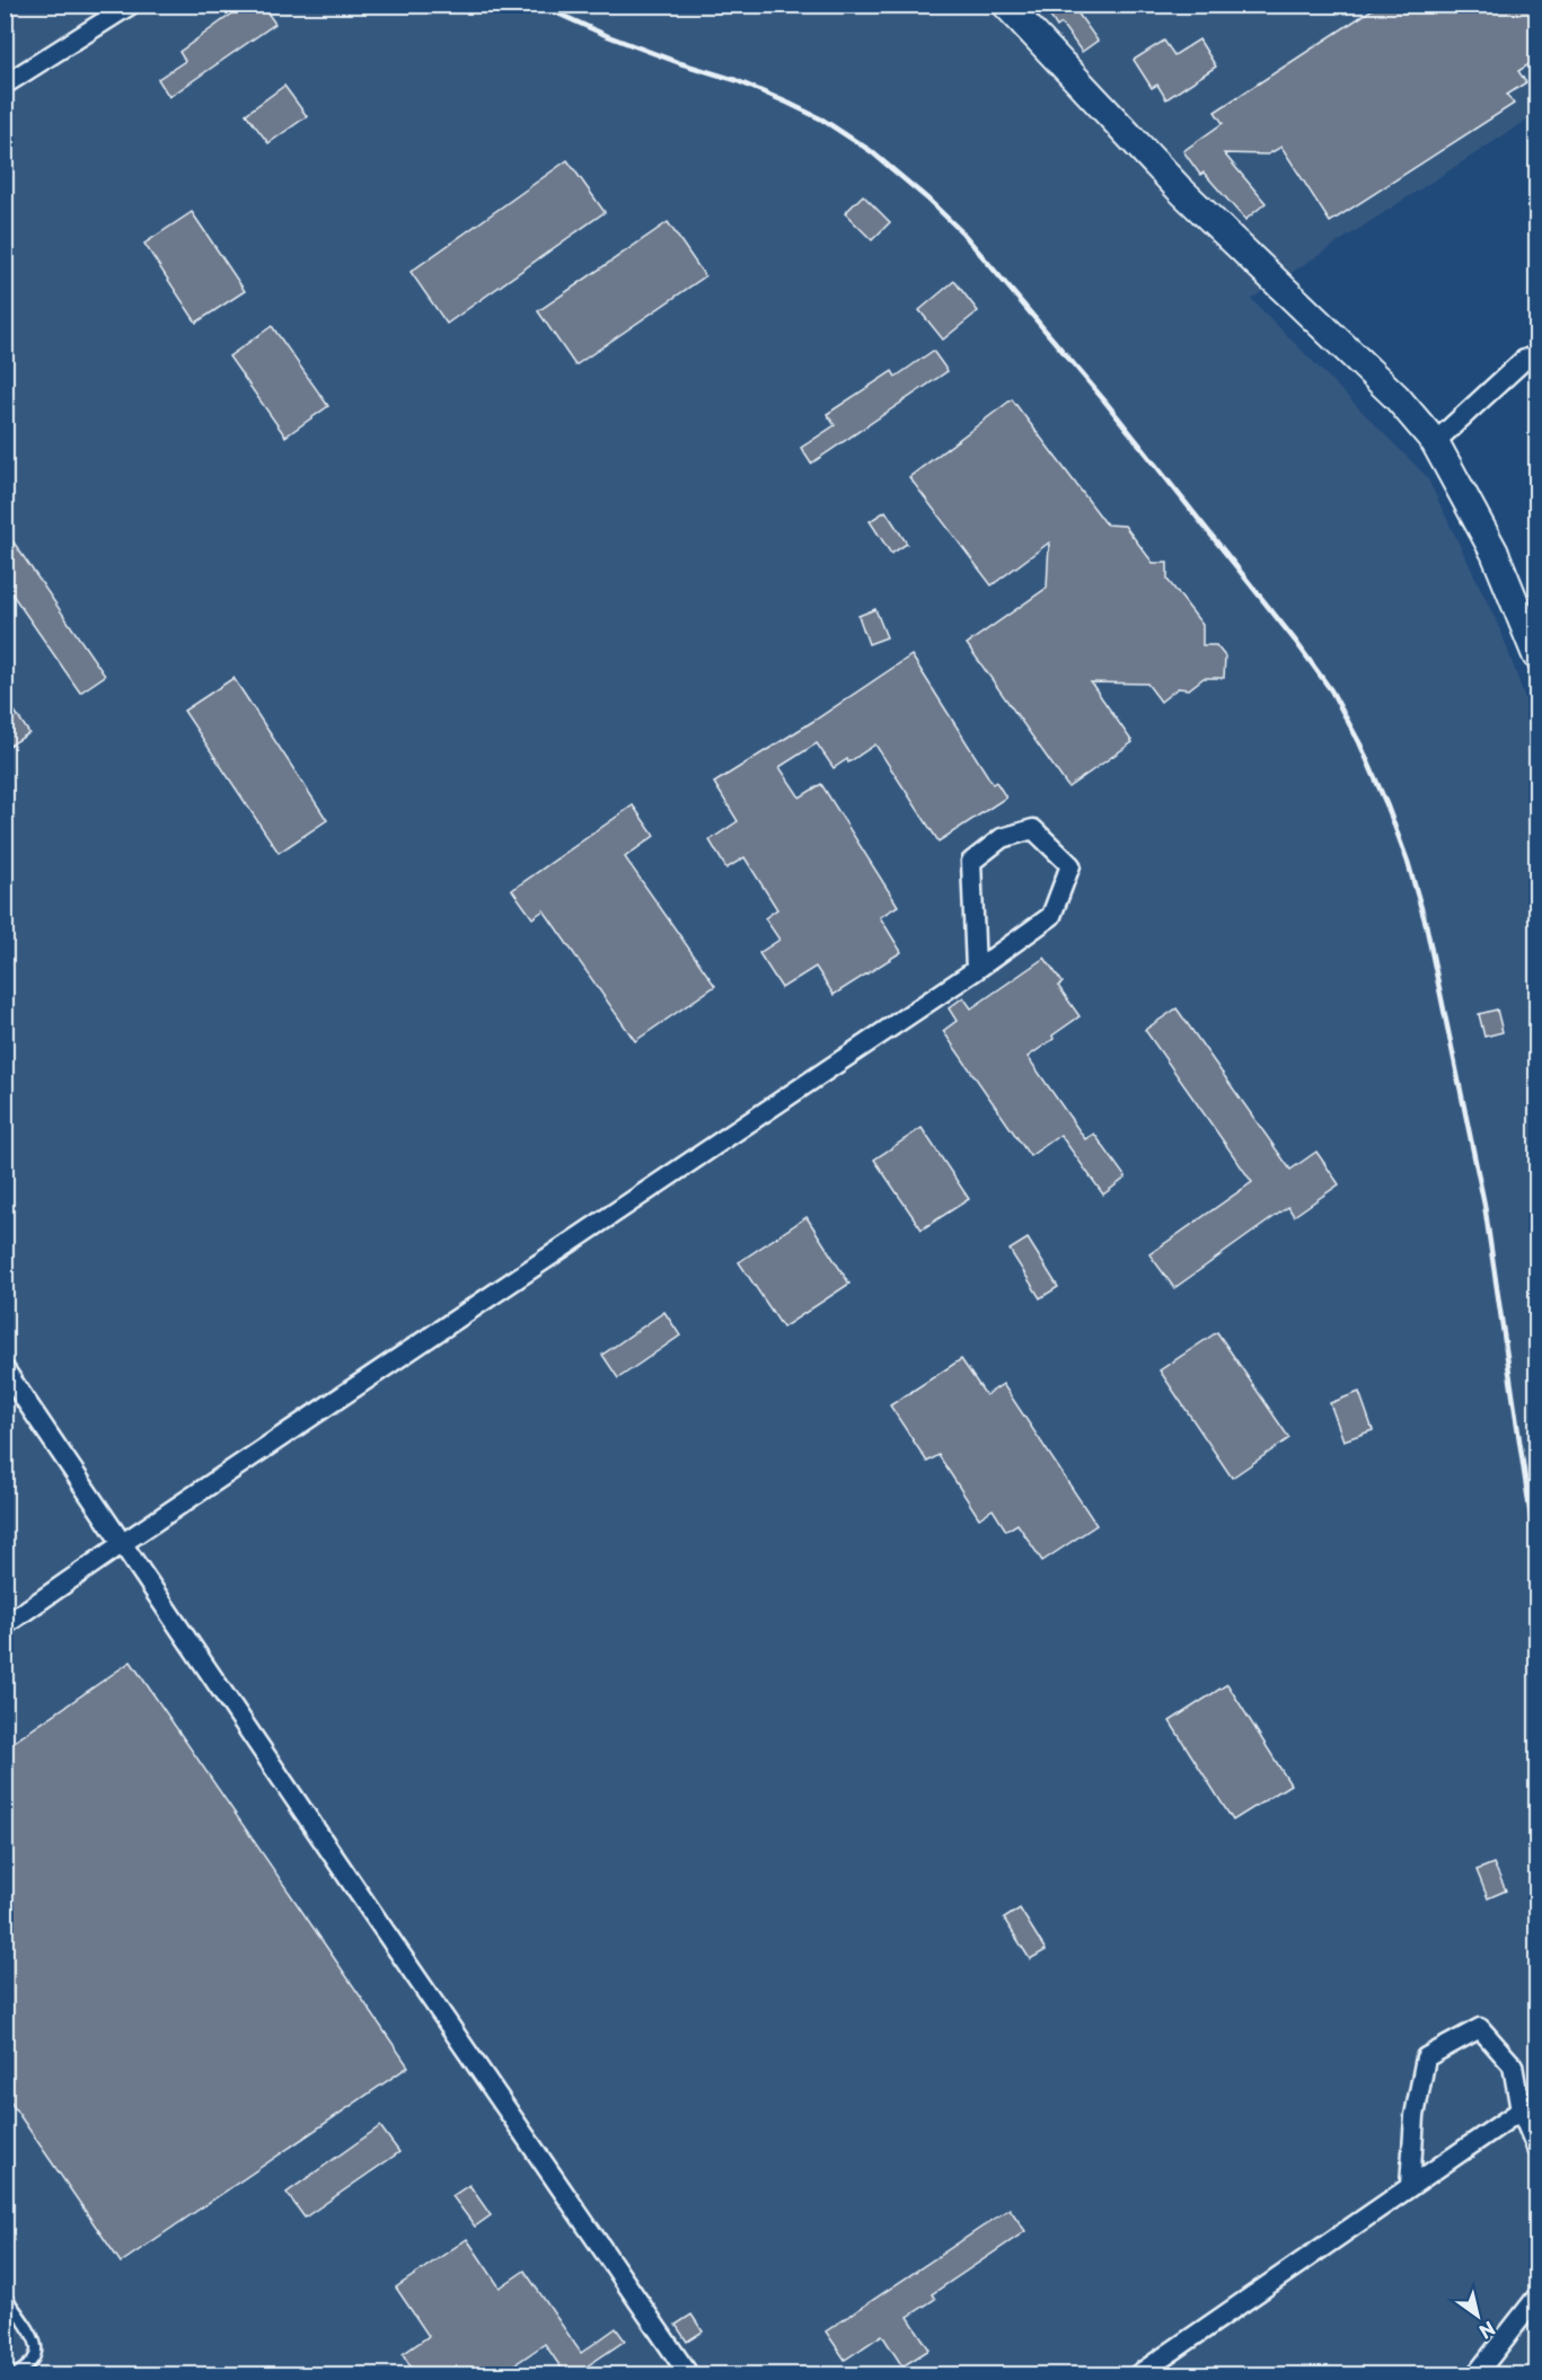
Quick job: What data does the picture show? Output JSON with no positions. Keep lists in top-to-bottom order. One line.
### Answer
{"north":"bottom right"}
